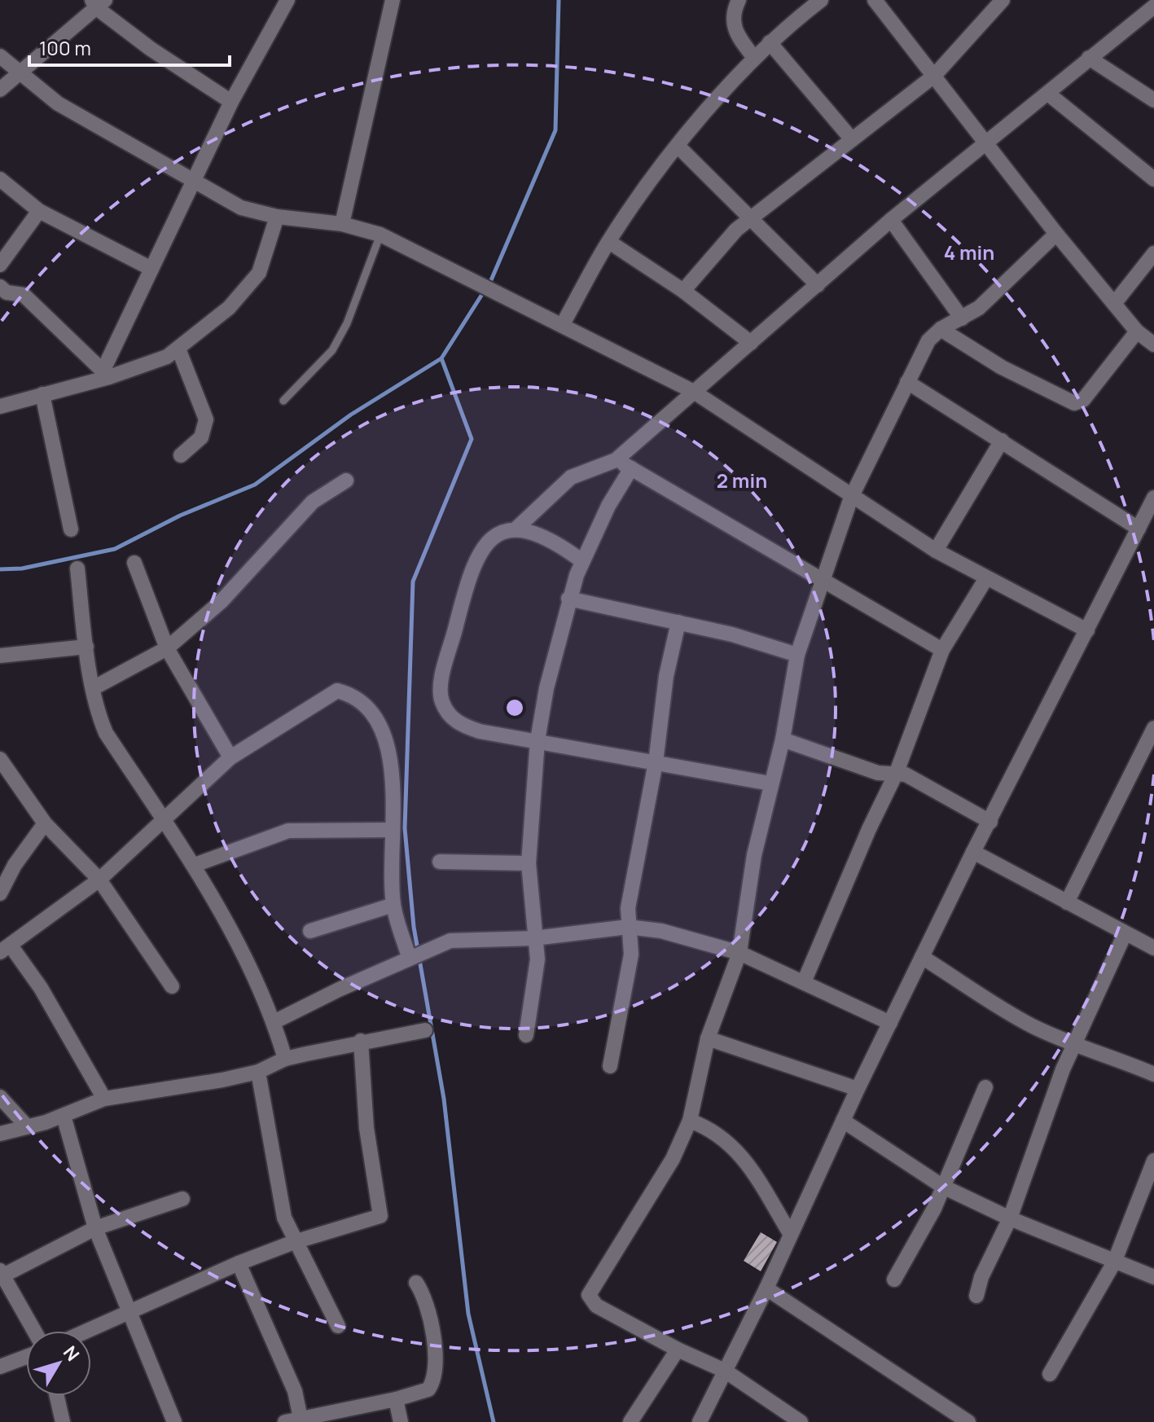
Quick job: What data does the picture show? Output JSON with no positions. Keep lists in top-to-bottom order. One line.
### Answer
{"scale_bar":"100 m","north":"top right","rings":["4 min","2 min"]}
